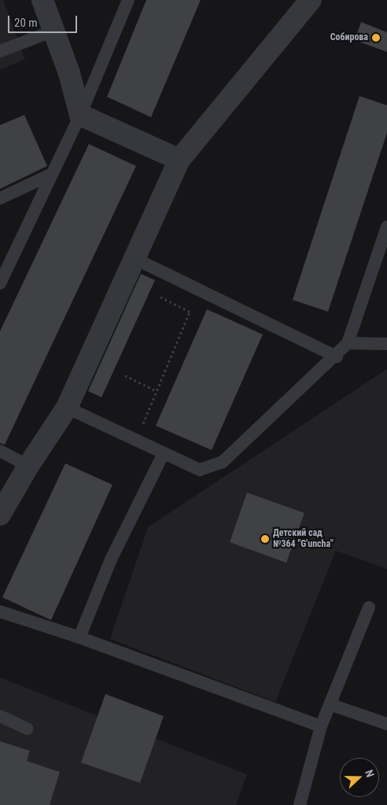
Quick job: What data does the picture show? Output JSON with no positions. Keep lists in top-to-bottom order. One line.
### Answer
{"places":["Собирова","Детский сад №364 \"G'uncha\""],"scale_bar":"20 m","north":"right"}
